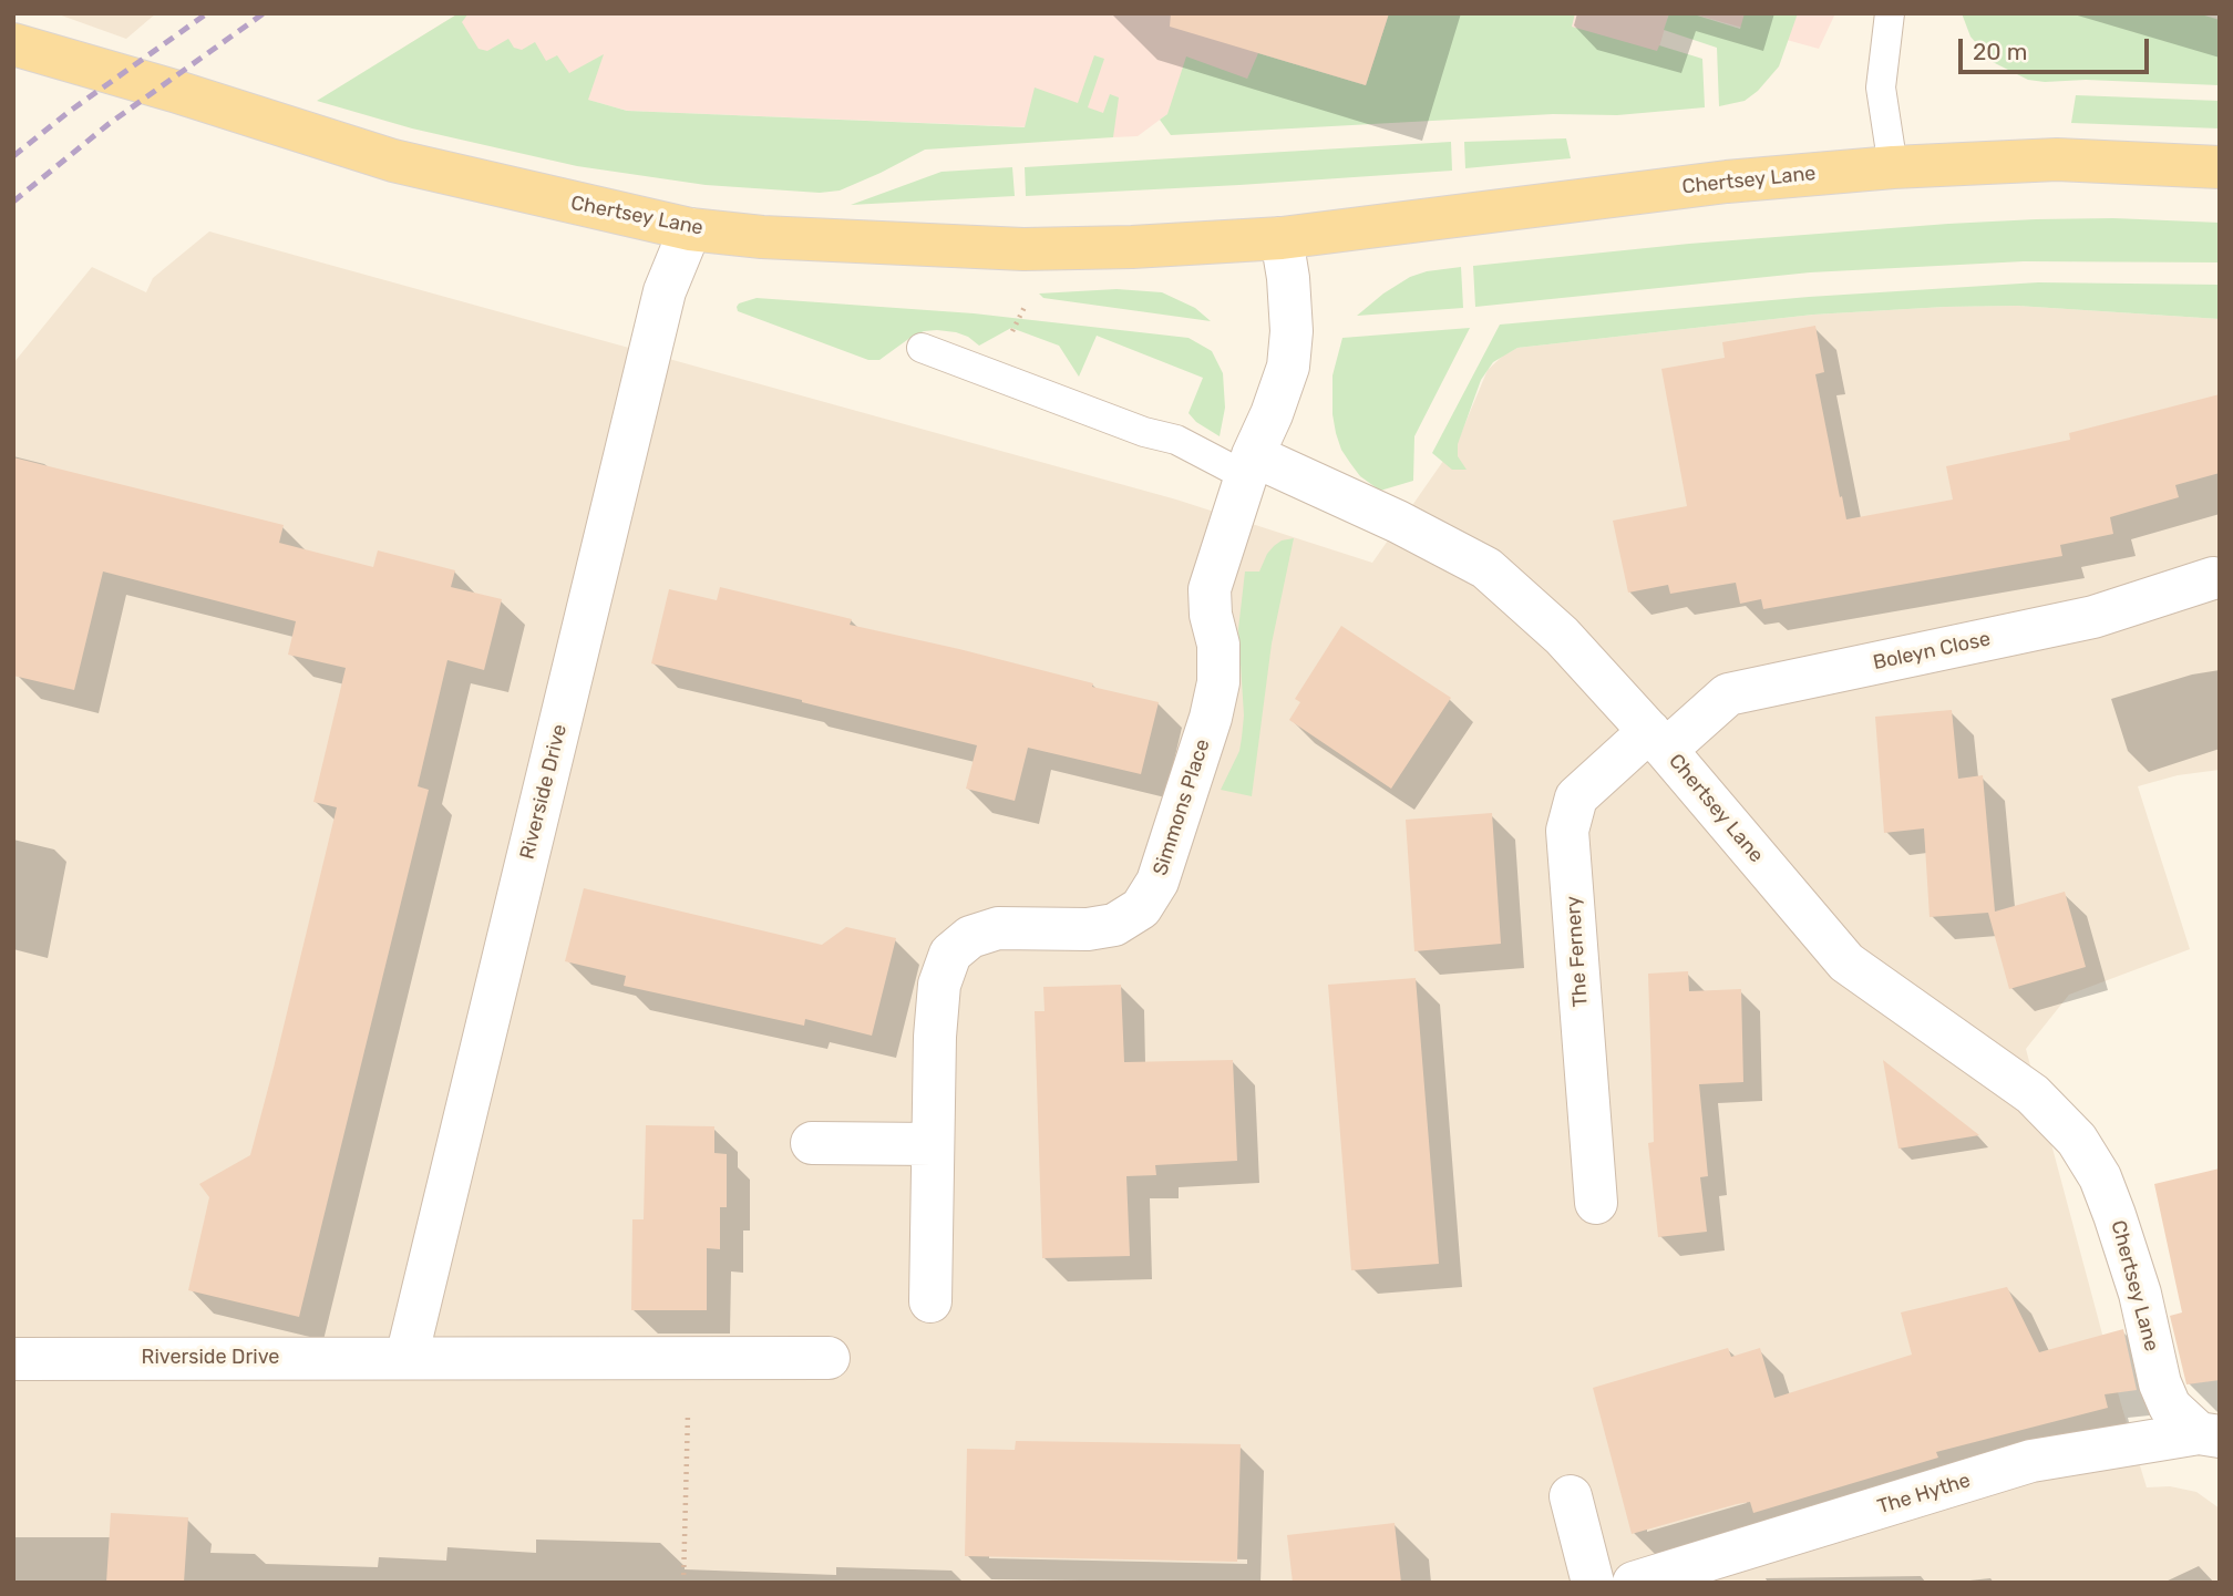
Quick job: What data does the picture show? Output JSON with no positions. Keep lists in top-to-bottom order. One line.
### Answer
{"streets":{"main road":["Chertsey Lane"],"street":["Boleyn Close","Riverside Drive","Simmons Place","The Fernery","The Hythe"]},"crossings":[["Chertsey Lane","Boleyn Close"],["Chertsey Lane","Riverside Drive"],["Chertsey Lane","Simmons Place"],["Chertsey Lane","The Fernery"],["Chertsey Lane","The Hythe"],["Boleyn Close","The Fernery"]],"scale_bar":"20 m"}
